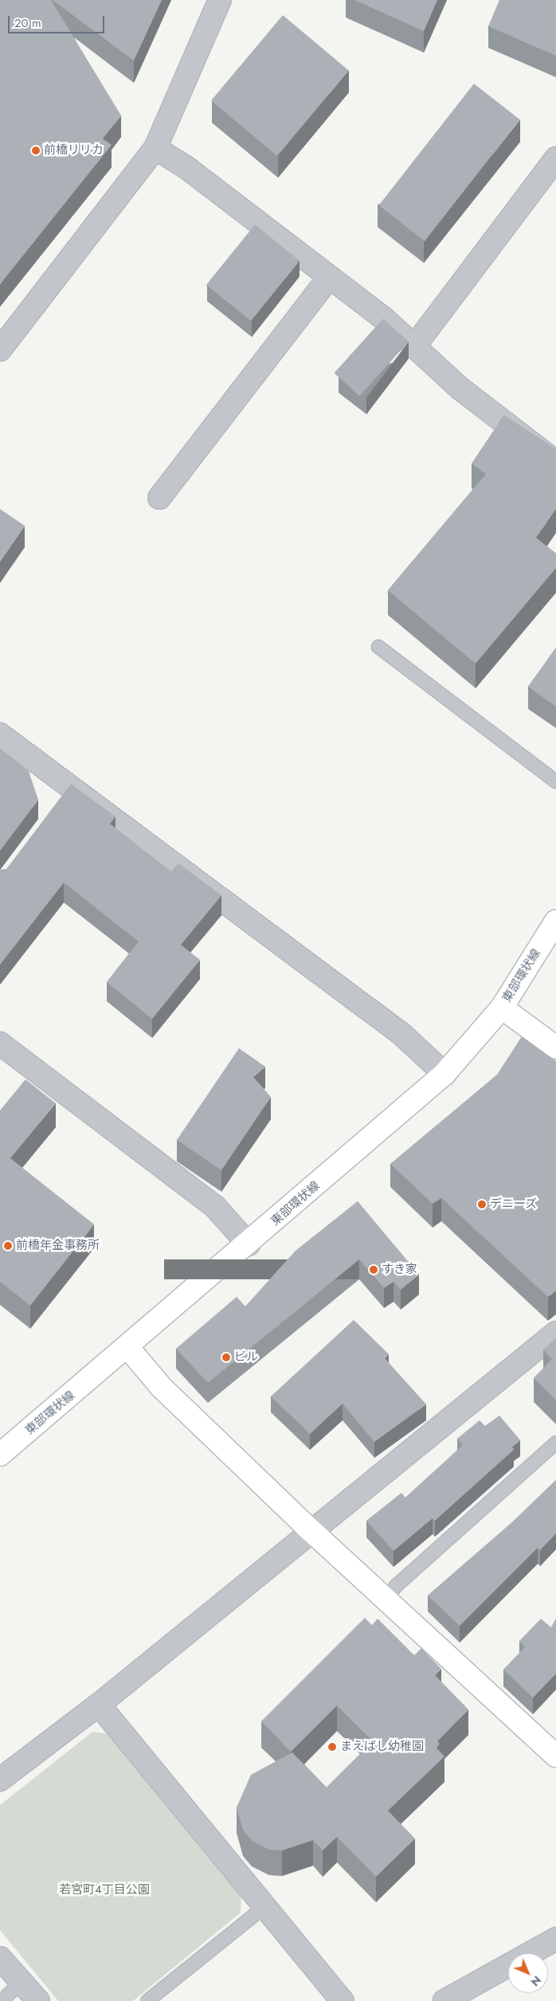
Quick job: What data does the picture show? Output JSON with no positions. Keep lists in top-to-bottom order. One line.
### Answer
{"streets":{"street":["東部環状線"]},"parks":["若宮町４丁目公園"],"places":["前橋リリカ","デニーズ","前橋年金事務所","すき家","ビル","まえばし幼稚園"],"scale_bar":"20 m","north":"bottom right"}
